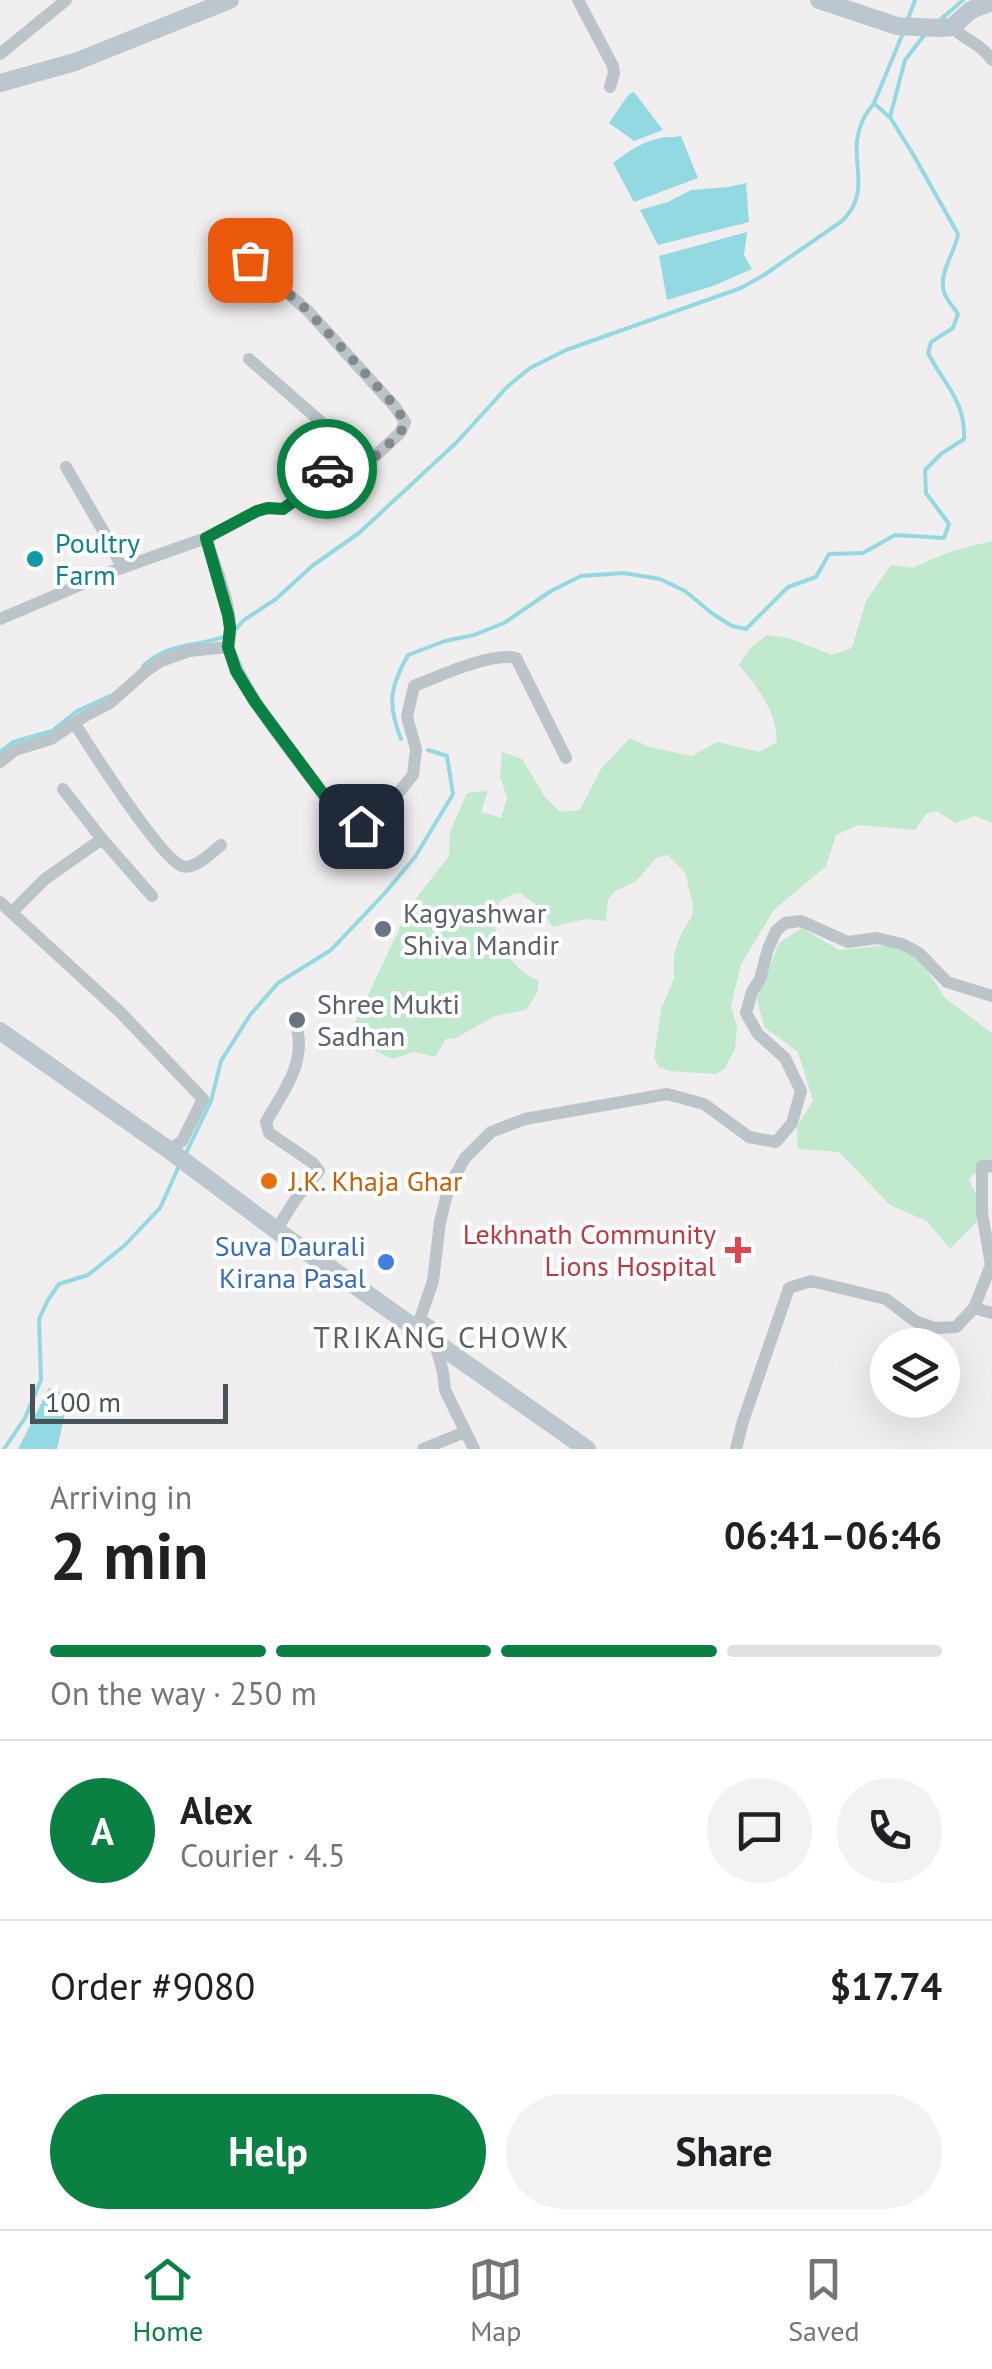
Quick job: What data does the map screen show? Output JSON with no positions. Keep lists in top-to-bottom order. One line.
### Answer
{"districts":["TRIKANG CHOWK"],"places":{"other":["Poultry Farm","Kagyashwar Shiva Mandir","Shree Mukti Sadhan","J.K. Khaja Ghar","Suva Daurali Kirana Pasal"],"health":["Lekhnath Community Lions Hospital"]},"scale_bar":"100 m","page":{"scale":"100 m","heading":["2 min","Arriving in","06:41–06:46"],"panel":["Alex","Courier · 4.5","Order #9080","$17.74"],"bar":"On the way · 250 m","round":"A","buttons":["Help","Share"],"tabs":["Home","Map","Saved"]}}
